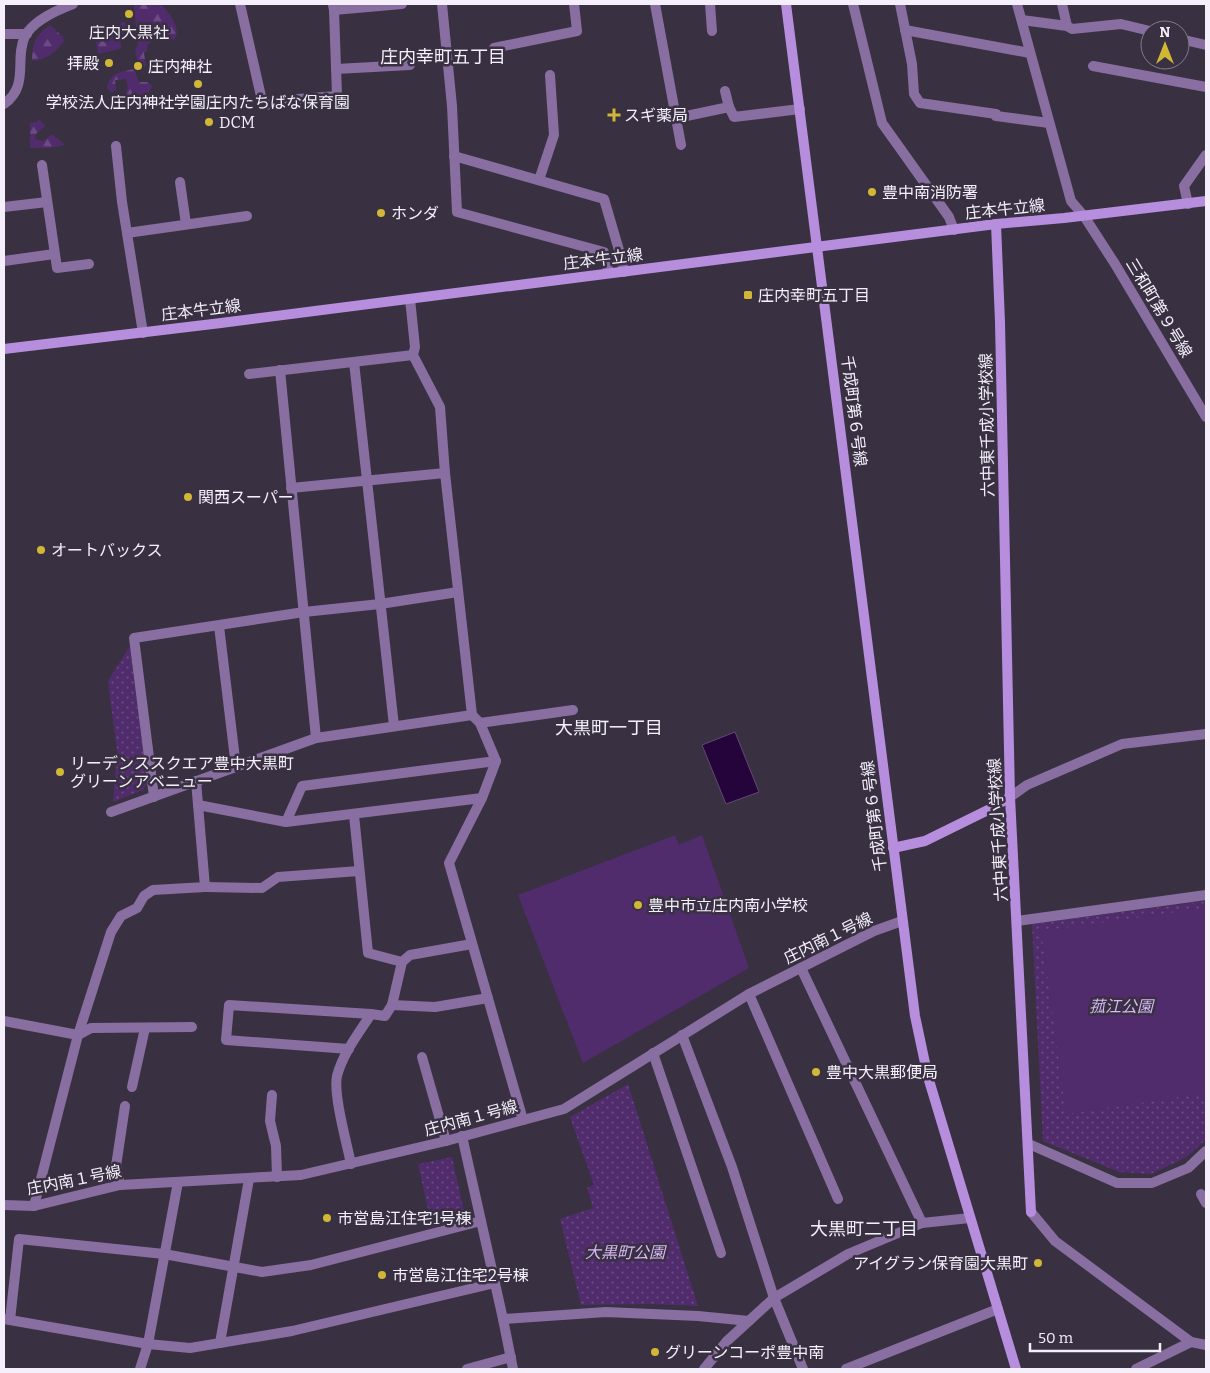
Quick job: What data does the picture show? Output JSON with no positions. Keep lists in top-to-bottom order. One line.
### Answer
{"streets":{"street":["庄本牛立線","三和町第９号線","千成町第６号線","六中東千成小学校線","庄内南１号線"]},"crossings":[["庄本牛立線","三和町第９号線"],["庄本牛立線","千成町第６号線"],["庄本牛立線","六中東千成小学校線"],["千成町第６号線","庄内南１号線"]],"districts":["庄内幸町五丁目","大黒町一丁目","大黒町二丁目"],"parks":["菰江公園","大黒町公園"],"places":{"other":["庄内大黒社","拝殿","庄内神社","学校法人庄内神社学園庄内たちばな保育園","DCM","豊中南消防署","ホンダ","関西スーパー","オートバックス","リーデンススクエア豊中大黒町 グリーンアベニュー","豊中市立庄内南小学校","豊中大黒郵便局","市営島江住宅1号棟","アイグラン保育園大黒町","市営島江住宅2号棟","グリーンコーポ豊中南"],"health":["スギ薬局"],"transit":["庄内幸町五丁目"]},"scale_bar":"50 m","north":"top"}
